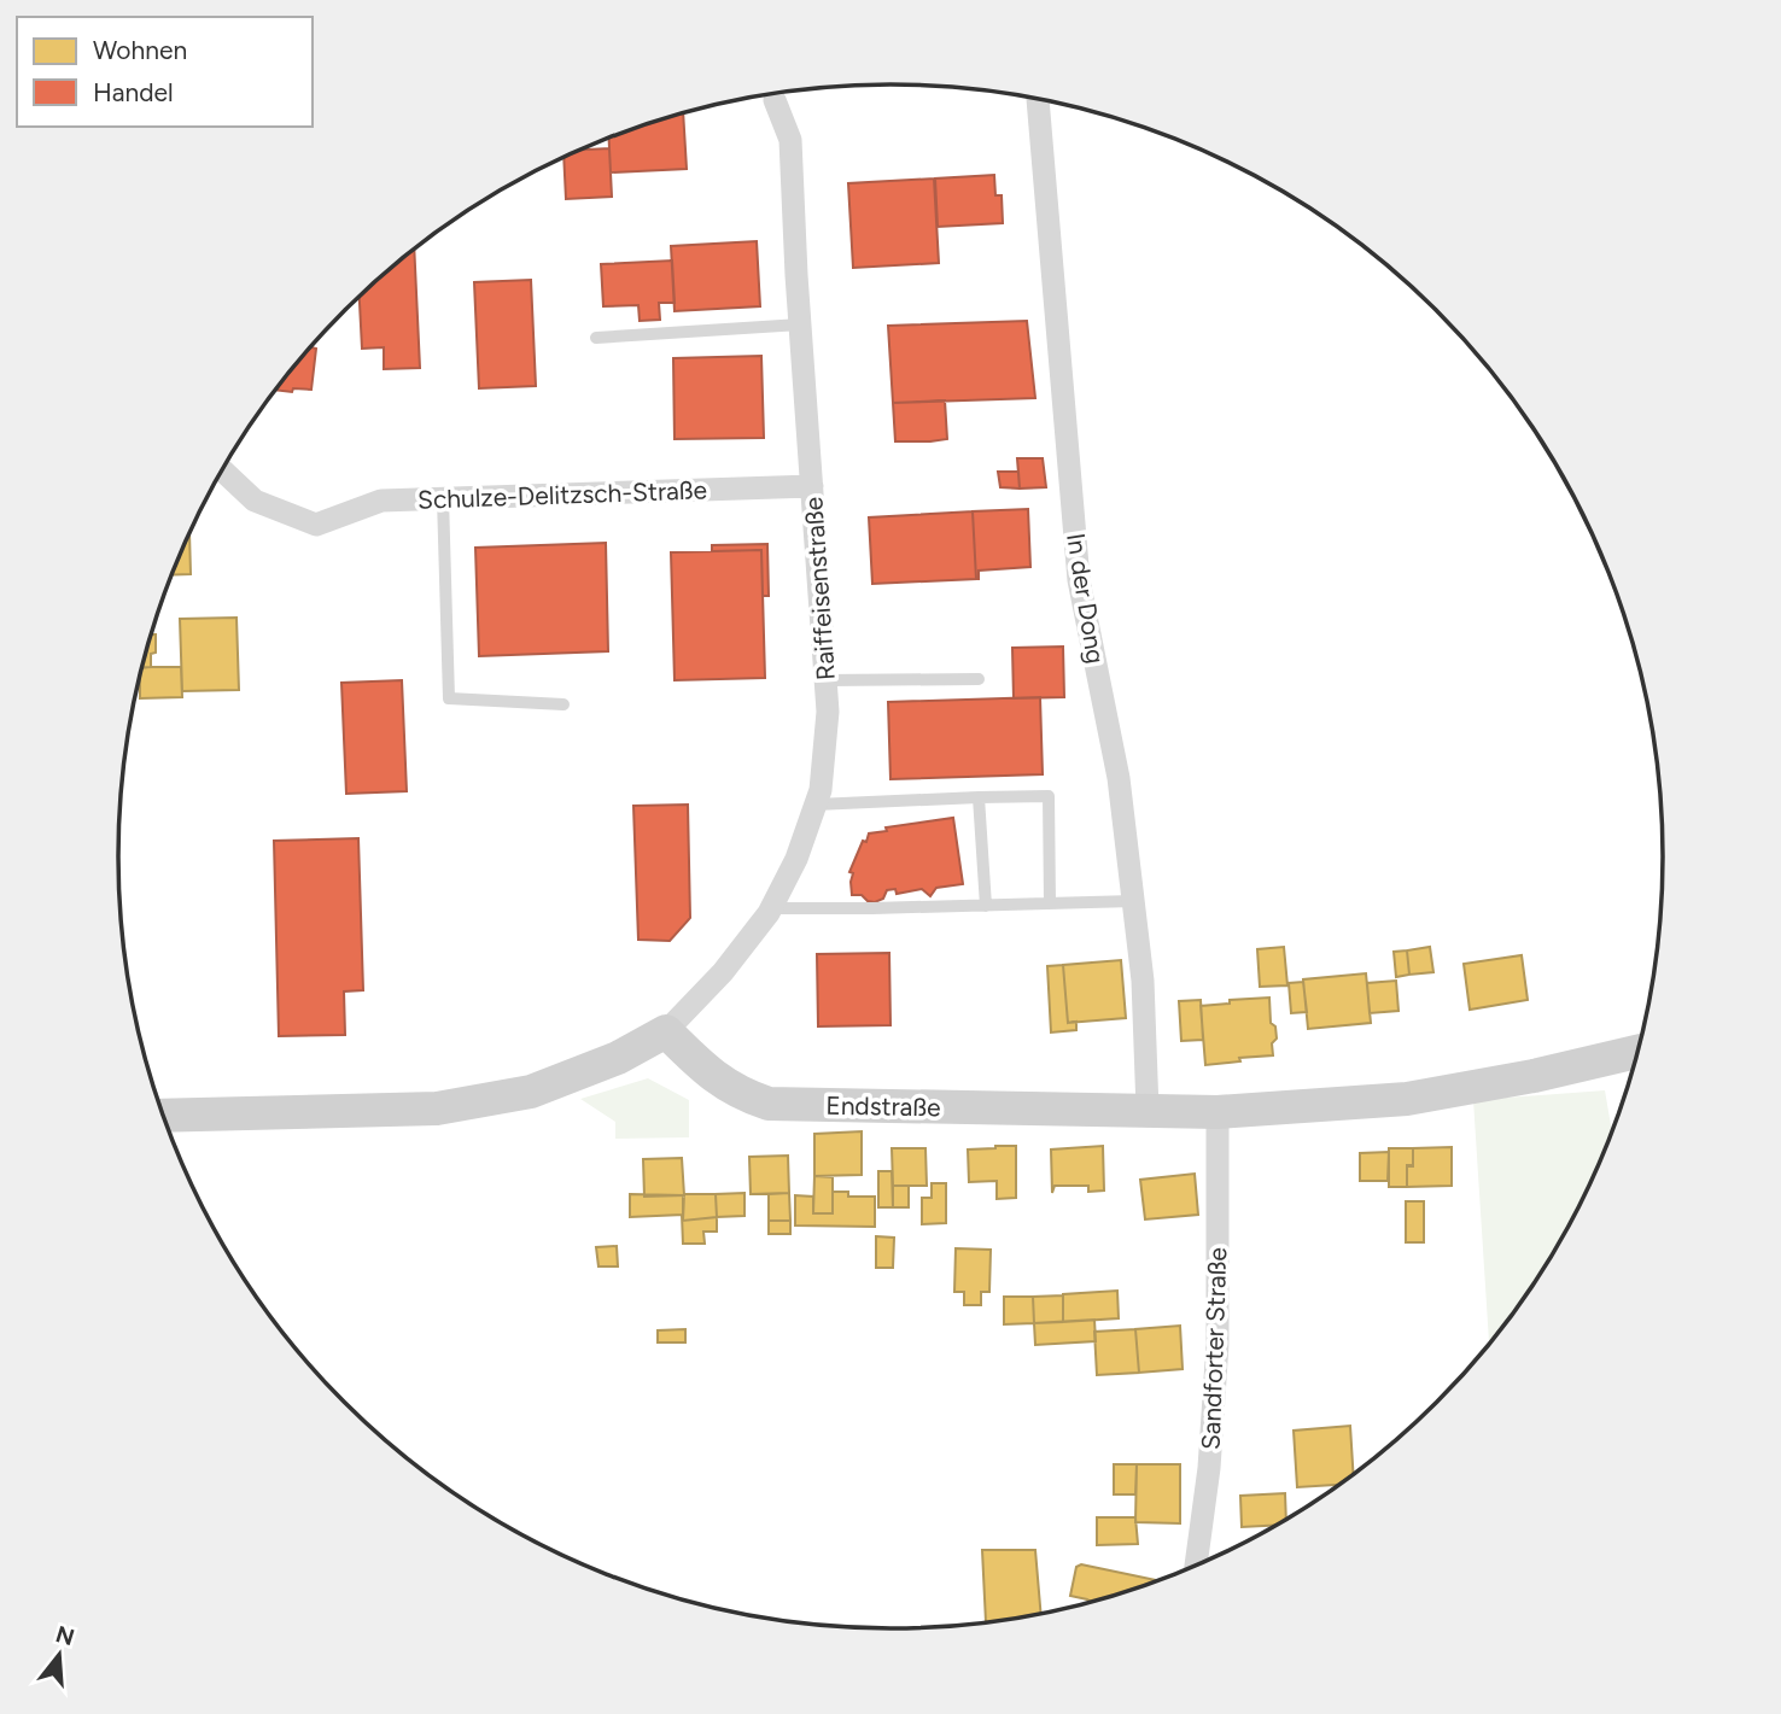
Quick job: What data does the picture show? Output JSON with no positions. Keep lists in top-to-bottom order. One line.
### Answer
{"streets":{"street":["Schulze-Delitzsch-Straße","Raiffeisenstraße","In der Dong","Endstraße","Sandforter Straße"]},"crossings":[["Schulze-Delitzsch-Straße","Raiffeisenstraße"],["Raiffeisenstraße","Endstraße"],["In der Dong","Endstraße"],["Endstraße","Sandforter Straße"]],"legend":["Wohnen","Handel"],"north":"top"}
